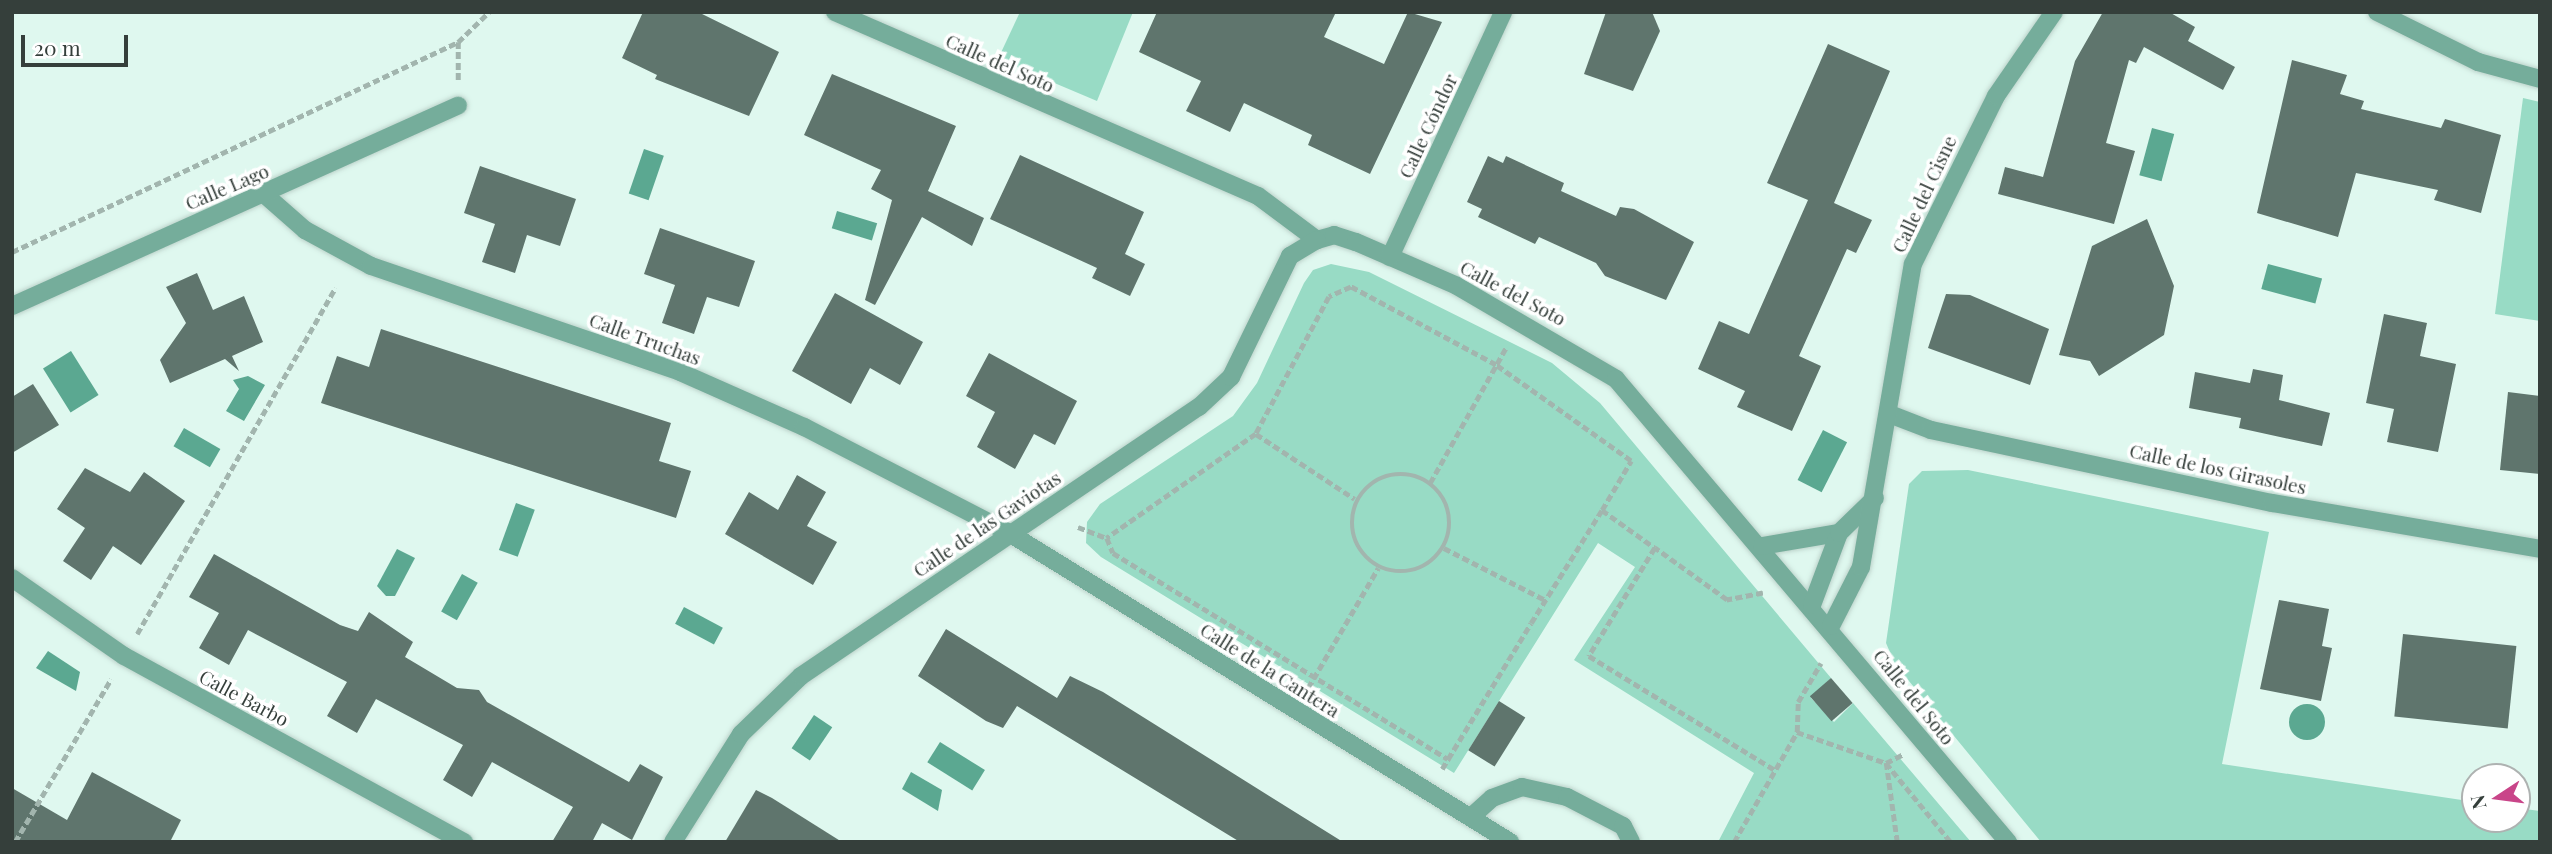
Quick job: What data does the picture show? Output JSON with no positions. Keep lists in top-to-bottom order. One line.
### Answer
{"streets":{"street":["Calle del Soto","Calle Cóndor","Calle Lago","Calle del Cisne","Calle Truchas","Calle de los Girasoles","Calle de las Gaviotas","Calle de la Cantera","Calle Barbo"]},"crossings":[["Calle del Soto","Calle Cóndor"],["Calle del Soto","Calle del Cisne"],["Calle del Soto","Calle de las Gaviotas"],["Calle Lago","Calle Truchas"],["Calle del Cisne","Calle de los Girasoles"],["Calle Truchas","Calle de las Gaviotas"],["Calle Truchas","Calle de la Cantera"],["Calle de las Gaviotas","Calle de la Cantera"]],"scale_bar":"20 m","north":"left"}
